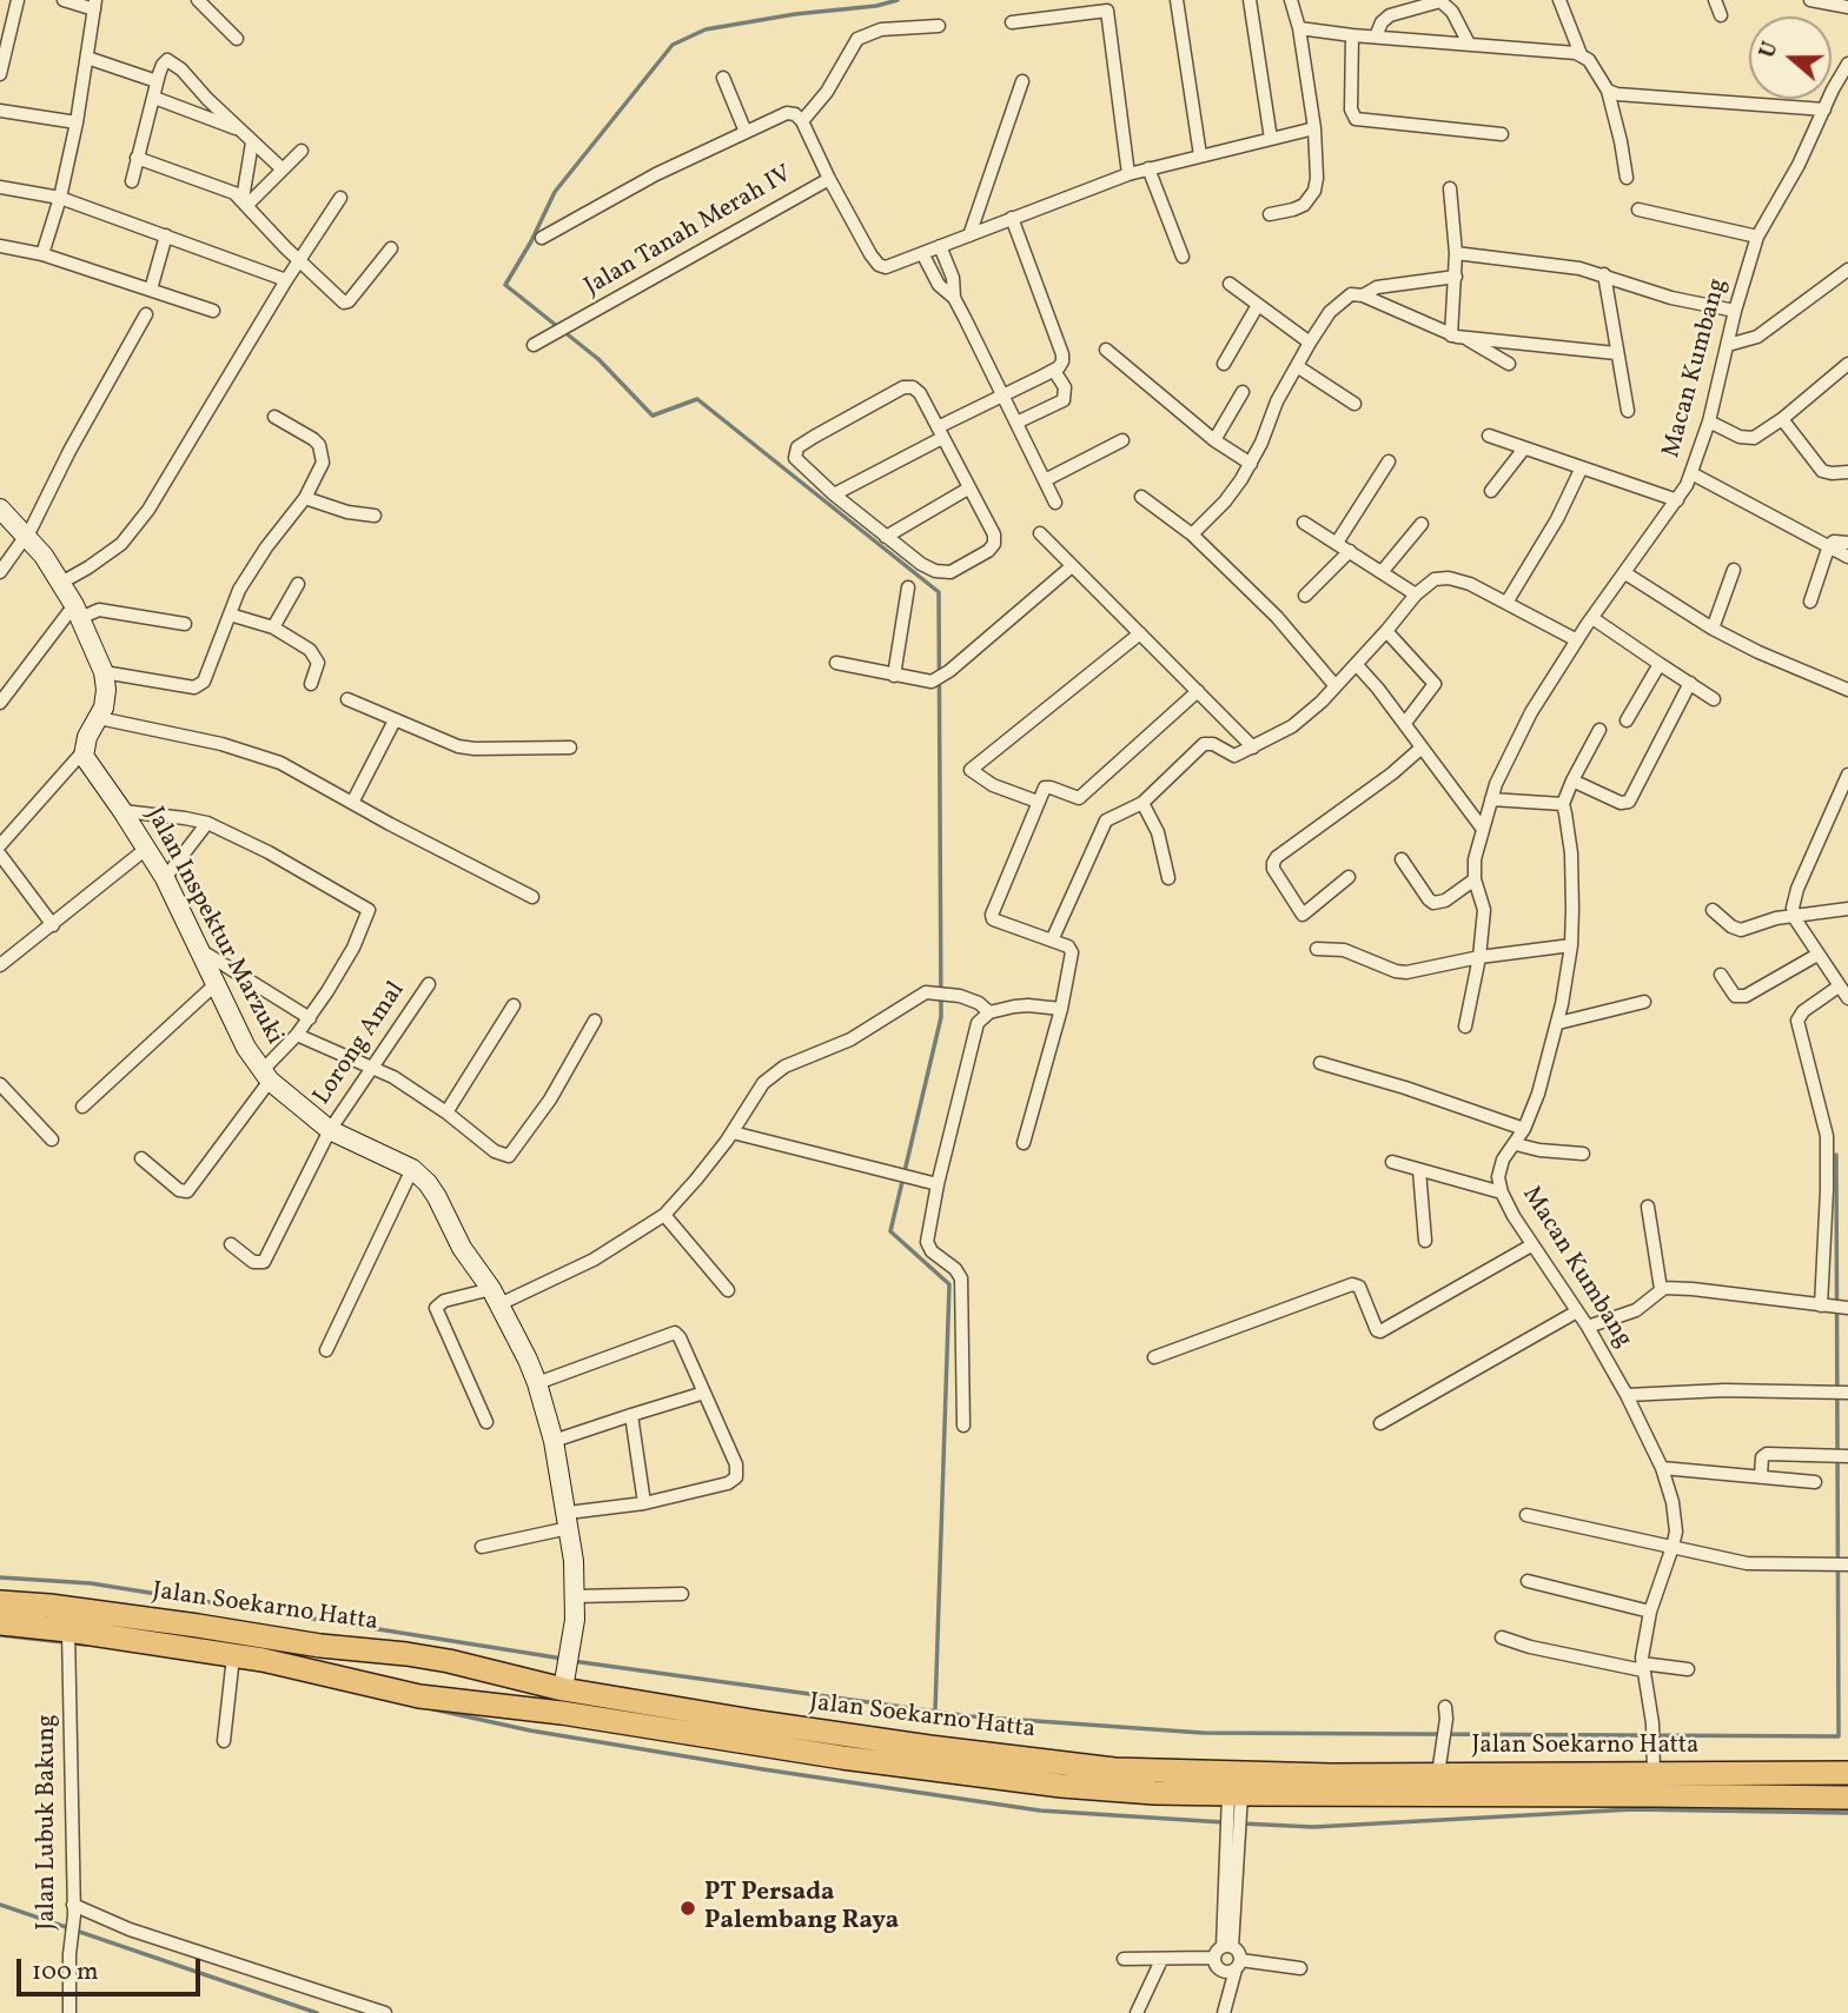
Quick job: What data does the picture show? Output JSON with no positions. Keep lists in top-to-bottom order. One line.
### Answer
{"streets":{"highway":["Jalan Soekarno Hatta"],"street":["Jalan Tanah Merah IV","Macan Kumbang","Jalan Inspektur Marzuki","Lorong Amal","Jalan Lubuk Bakung"]},"crossings":[["Macan Kumbang","Jalan Soekarno Hatta"],["Jalan Inspektur Marzuki","Lorong Amal"],["Jalan Inspektur Marzuki","Jalan Soekarno Hatta"],["Jalan Soekarno Hatta","Jalan Lubuk Bakung"]],"places":["PT Persada Palembang Raya"],"scale_bar":"100 m","north":"left"}
